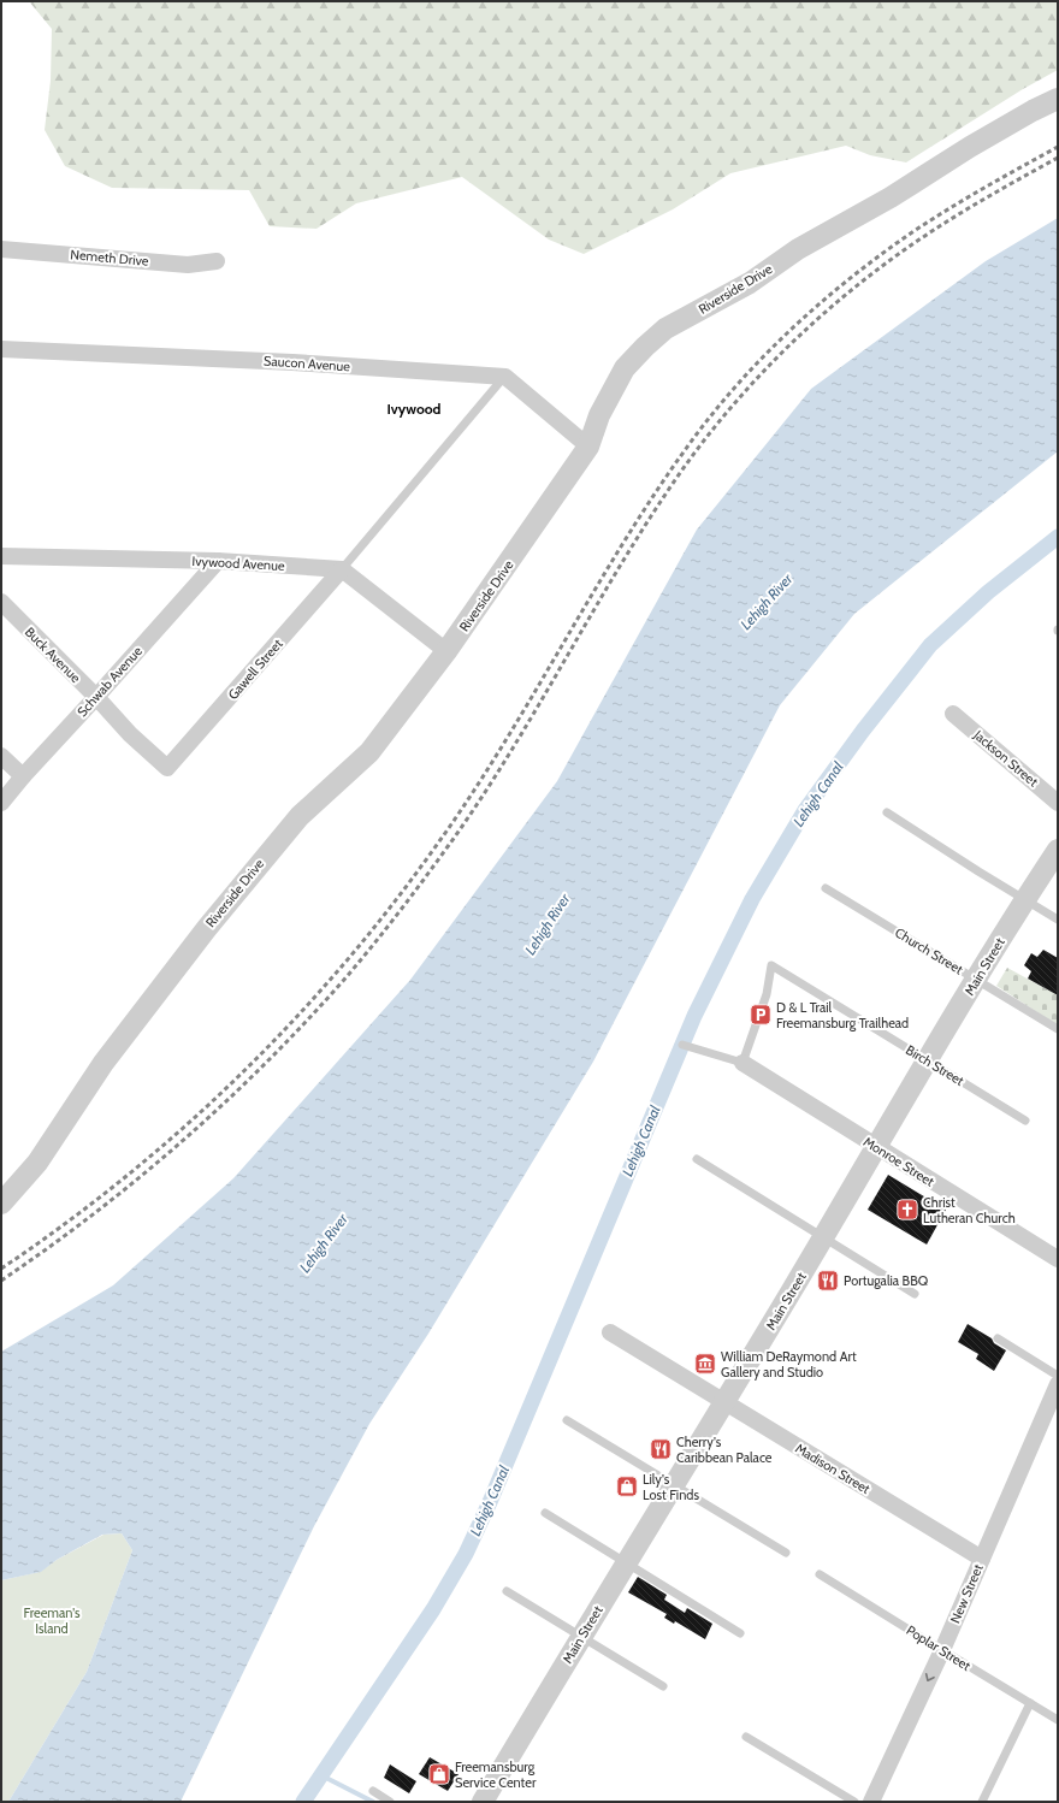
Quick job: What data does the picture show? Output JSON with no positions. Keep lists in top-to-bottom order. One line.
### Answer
{"streets":{"street":["Nemeth Drive","Riverside Drive","Saucon Avenue","Ivywood Avenue","Buck Avenue","Gawell Street","Schwab Avenue","Jackson Street","Main Street","Monroe Street","Madison Street","New Street"],"lane":["Church Street","Birch Street","Poplar Street"]},"crossings":[["Ivywood Avenue","Gawell Street"],["Ivywood Avenue","Schwab Avenue"],["Buck Avenue","Gawell Street"],["Buck Avenue","Schwab Avenue"],["Church Street","Main Street"],["Main Street","Birch Street"],["Main Street","Monroe Street"],["Main Street","Madison Street"],["Birch Street","Monroe Street"],["Madison Street","New Street"],["New Street","Poplar Street"]],"one_way":["New Street"],"districts":["Ivywood"],"water":["Lehigh River","Lehigh Canal"],"parks":["Freeman's Island"],"places":{"parking":["D & L Trail Freemansburg Trailhead"],"church":["Christ Lutheran Church"],"restaurant":["Portugalia BBQ","Cherry's Caribbean Palace"],"museum":["William DeRaymond Art Gallery and Studio"],"shop":["Lily's Lost Finds","Freemansburg Service Center"]}}
